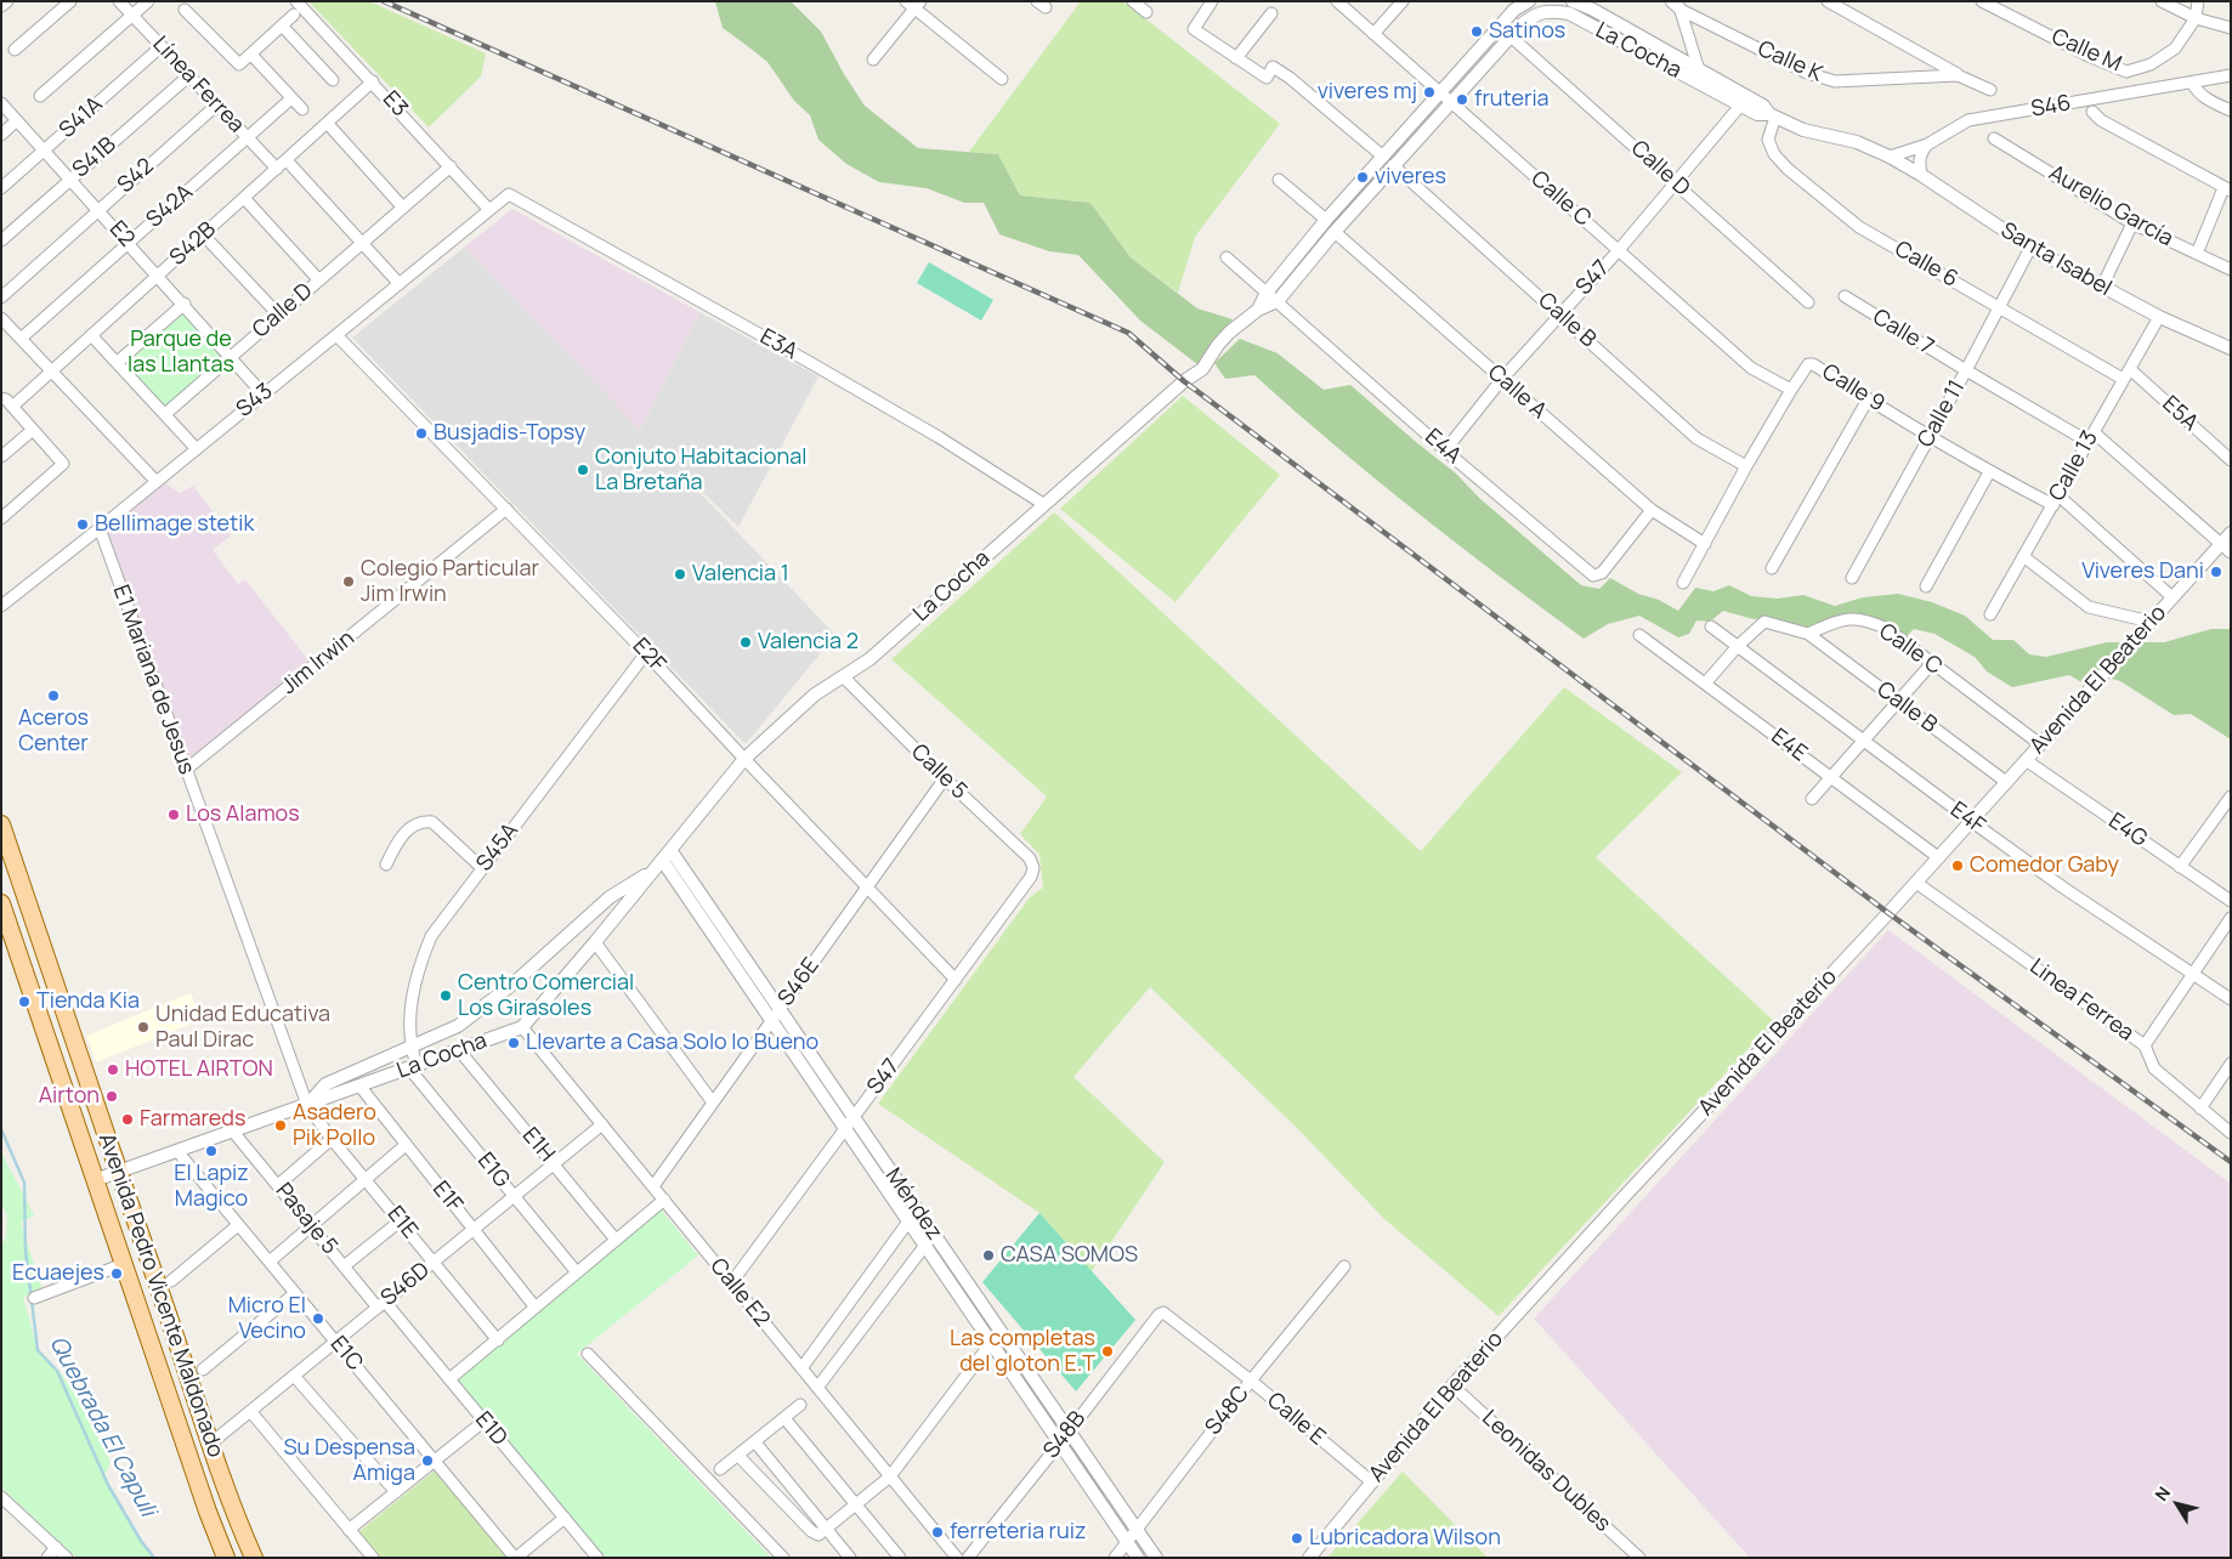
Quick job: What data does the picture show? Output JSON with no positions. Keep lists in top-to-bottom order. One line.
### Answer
{"streets":{"main road":["Avenida Pedro Vicente Maldonado"],"street":["La Cocha","Calle M","Calle K","Línea Ferrea","E3","S46","S41A","S41B","Calle D","S42","Calle C","S42A","Aurelio García","E2","S42B","Santa Isabel","Calle 6","S47","Calle B","Calle 7","E3A","Calle 9","Calle A","S43","Calle 11","E5A","E4A","Calle 13","E2F","Jim Irwin","E1 Mariana de Jesus","Avenida El Beaterio","E4E","Calle 5","E4F","E4G","S45A","S46E","Linea Ferrea","E1H","E1G","E1F","Méndez","Pasaje 5","E1E","S46D","Calle E2","E1C","S48C","Calle E","E1D","S48B","Leonidas Dubles"]},"crossings":[["La Cocha","Calle D"],["La Cocha","Calle C"],["La Cocha","Calle 6"],["La Cocha","S47"],["La Cocha","Calle B"],["La Cocha","E3A"],["La Cocha","Calle A"],["La Cocha","E4A"],["La Cocha","E2F"],["La Cocha","E1 Mariana de Jesus"],["La Cocha","Calle 5"],["La Cocha","S45A"],["La Cocha","E1H"],["La Cocha","E1G"],["La Cocha","E1F"],["La Cocha","Méndez"],["La Cocha","Pasaje 5"],["La Cocha","E1E"],["La Cocha","Calle E2"],["La Cocha","Avenida Pedro Vicente Maldonado"],["La Cocha","E1C"],["Línea Ferrea","S41A"],["Línea Ferrea","S41B"],["Línea Ferrea","S42"],["Línea Ferrea","S42A"],["Línea Ferrea","S42B"],["E3","Calle D"],["E3","S42B"],["E3","S43"],["S46","Santa Isabel"],["S41A","E2"],["S41B","E2"],["Calle D","E2"],["Calle D","S47"],["S42","E2"],["Calle C","S47"],["Calle C","Calle B"],["Calle C","Calle 9"],["Calle C","Avenida El Beaterio"],["S42A","E2"],["E2","S42B"],["E2","S43"],["Santa Isabel","Calle 11"],["Santa Isabel","Calle 13"],["Calle 6","Calle 11"],["Calle 6","Calle 13"],["S47","Calle B"],["S47","Calle A"],["S47","E4A"],["S47","E2F"],["S47","Calle 5"],["S47","Méndez"],["S47","Calle E2"],["Calle B","Calle 9"],["Calle B","Avenida El Beaterio"],["Calle 7","Calle 11"],["Calle 7","Calle 13"],["Calle 7","Avenida El Beaterio"],["E3A","S43"],["Calle 9","Calle A"],["Calle 9","Calle 11"],["Calle 9","Calle 13"],["Calle 9","Avenida El Beaterio"],["Calle A","E4A"],["S43","E2F"],["S43","E1 Mariana de Jesus"],["E5A","Calle 13"],["E2F","Jim Irwin"],["E2F","S45A"],["E2F","S46E"],["Jim Irwin","E1 Mariana de Jesus"],["E1 Mariana de Jesus","E1E"],["Avenida El Beaterio","E4E"],["Avenida El Beaterio","E4F"],["Avenida El Beaterio","E4G"],["Avenida El Beaterio","Linea Ferrea"],["Avenida El Beaterio","Calle E"],["Avenida El Beaterio","Leonidas Dubles"],["Calle 5","S46E"],["S45A","E1G"],["S46E","Méndez"],["S46E","Calle E2"],["E1H","S46D"],["E1G","S46D"],["E1F","S46D"],["Méndez","S48C"],["Méndez","S48B"],["Pasaje 5","S46D"],["Pasaje 5","E1D"],["E1E","S46D"],["S46D","Calle E2"],["S46D","Avenida Pedro Vicente Maldonado"],["S46D","E1C"],["S46D","E1D"],["S48C","Calle E"],["Calle E","S48B"]],"water":["Quebrada El Capuli"],"parks":["Parque de las Llantas"],"places":["Satinos","viveres mj","fruteria","viveres","Busjadis-Topsy","Conjuto Habitacional La Bretaña","Bellimage stetik","Viveres Dani","Valencia 1","Colegio Particular Jim Irwin","Valencia 2","Aceros Center","Los Alamos","Comedor Gaby","Centro Comercial Los Girasoles","Tienda Kia","Unidad Educativa Paul Dirac","Llevarte a Casa Solo lo Bueno","HOTEL AIRTON","Airton","Farmareds","Asadero Pik Pollo","El Lapiz Magico","CASA SOMOS","Ecuaejes","Micro El Vecino","Las completas del gloton E.T","Su Despensa Amiga","ferreteria ruiz","Lubricadora Wilson"],"north":"top left"}
